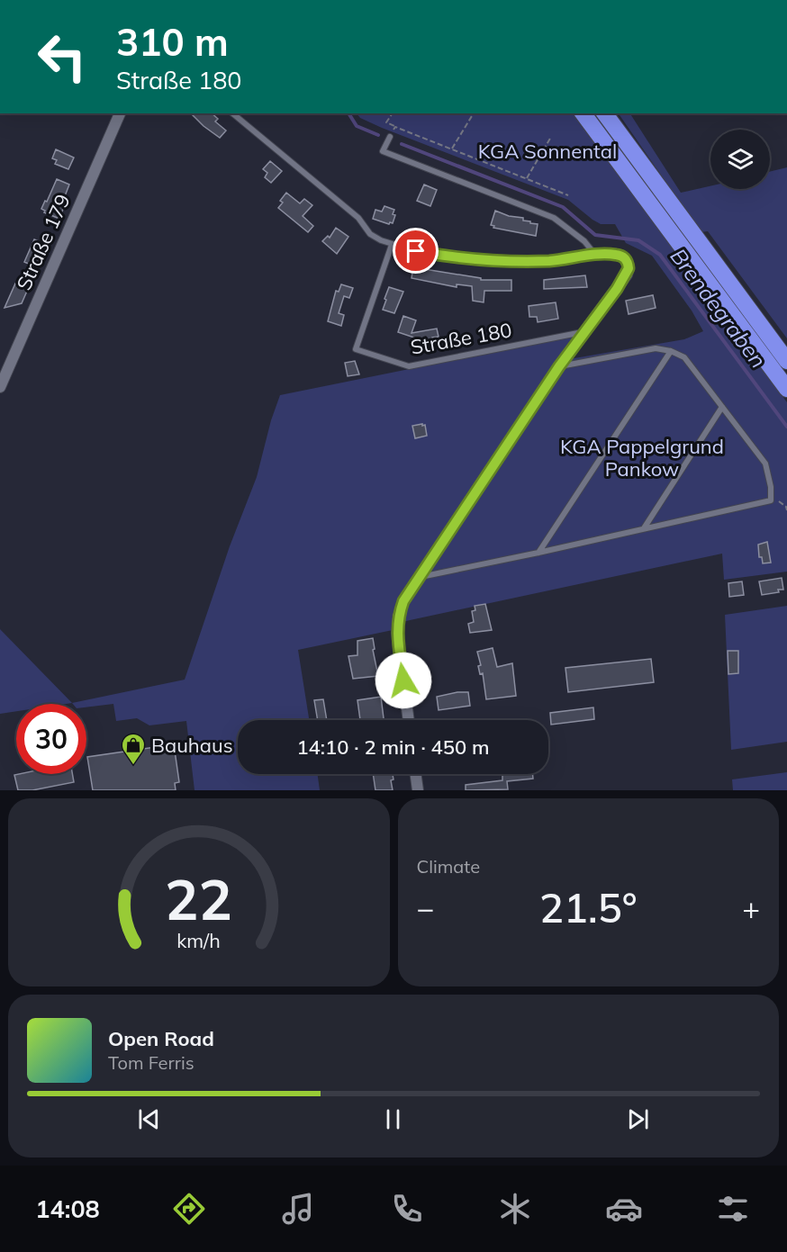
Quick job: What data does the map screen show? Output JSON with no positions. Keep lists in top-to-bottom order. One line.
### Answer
{"streets":{"street":["Straße 179"],"lane":["Straße 180"]},"water":["Brendegraben"],"parks":["KGA Sonnental","KGA Pappelgrund Pankow"],"places":{"shop":["Bauhaus"]},"page":{"turn":["310 m","Straße 180"],"limit":"30","trip":"14:10 · 2 min · 450 m","tile":"Climate","heat":["−","21.5°","+"],"song":["Open Road","Tom Ferris"],"tabs":"14:08","gauge":["22","km/h"]}}
